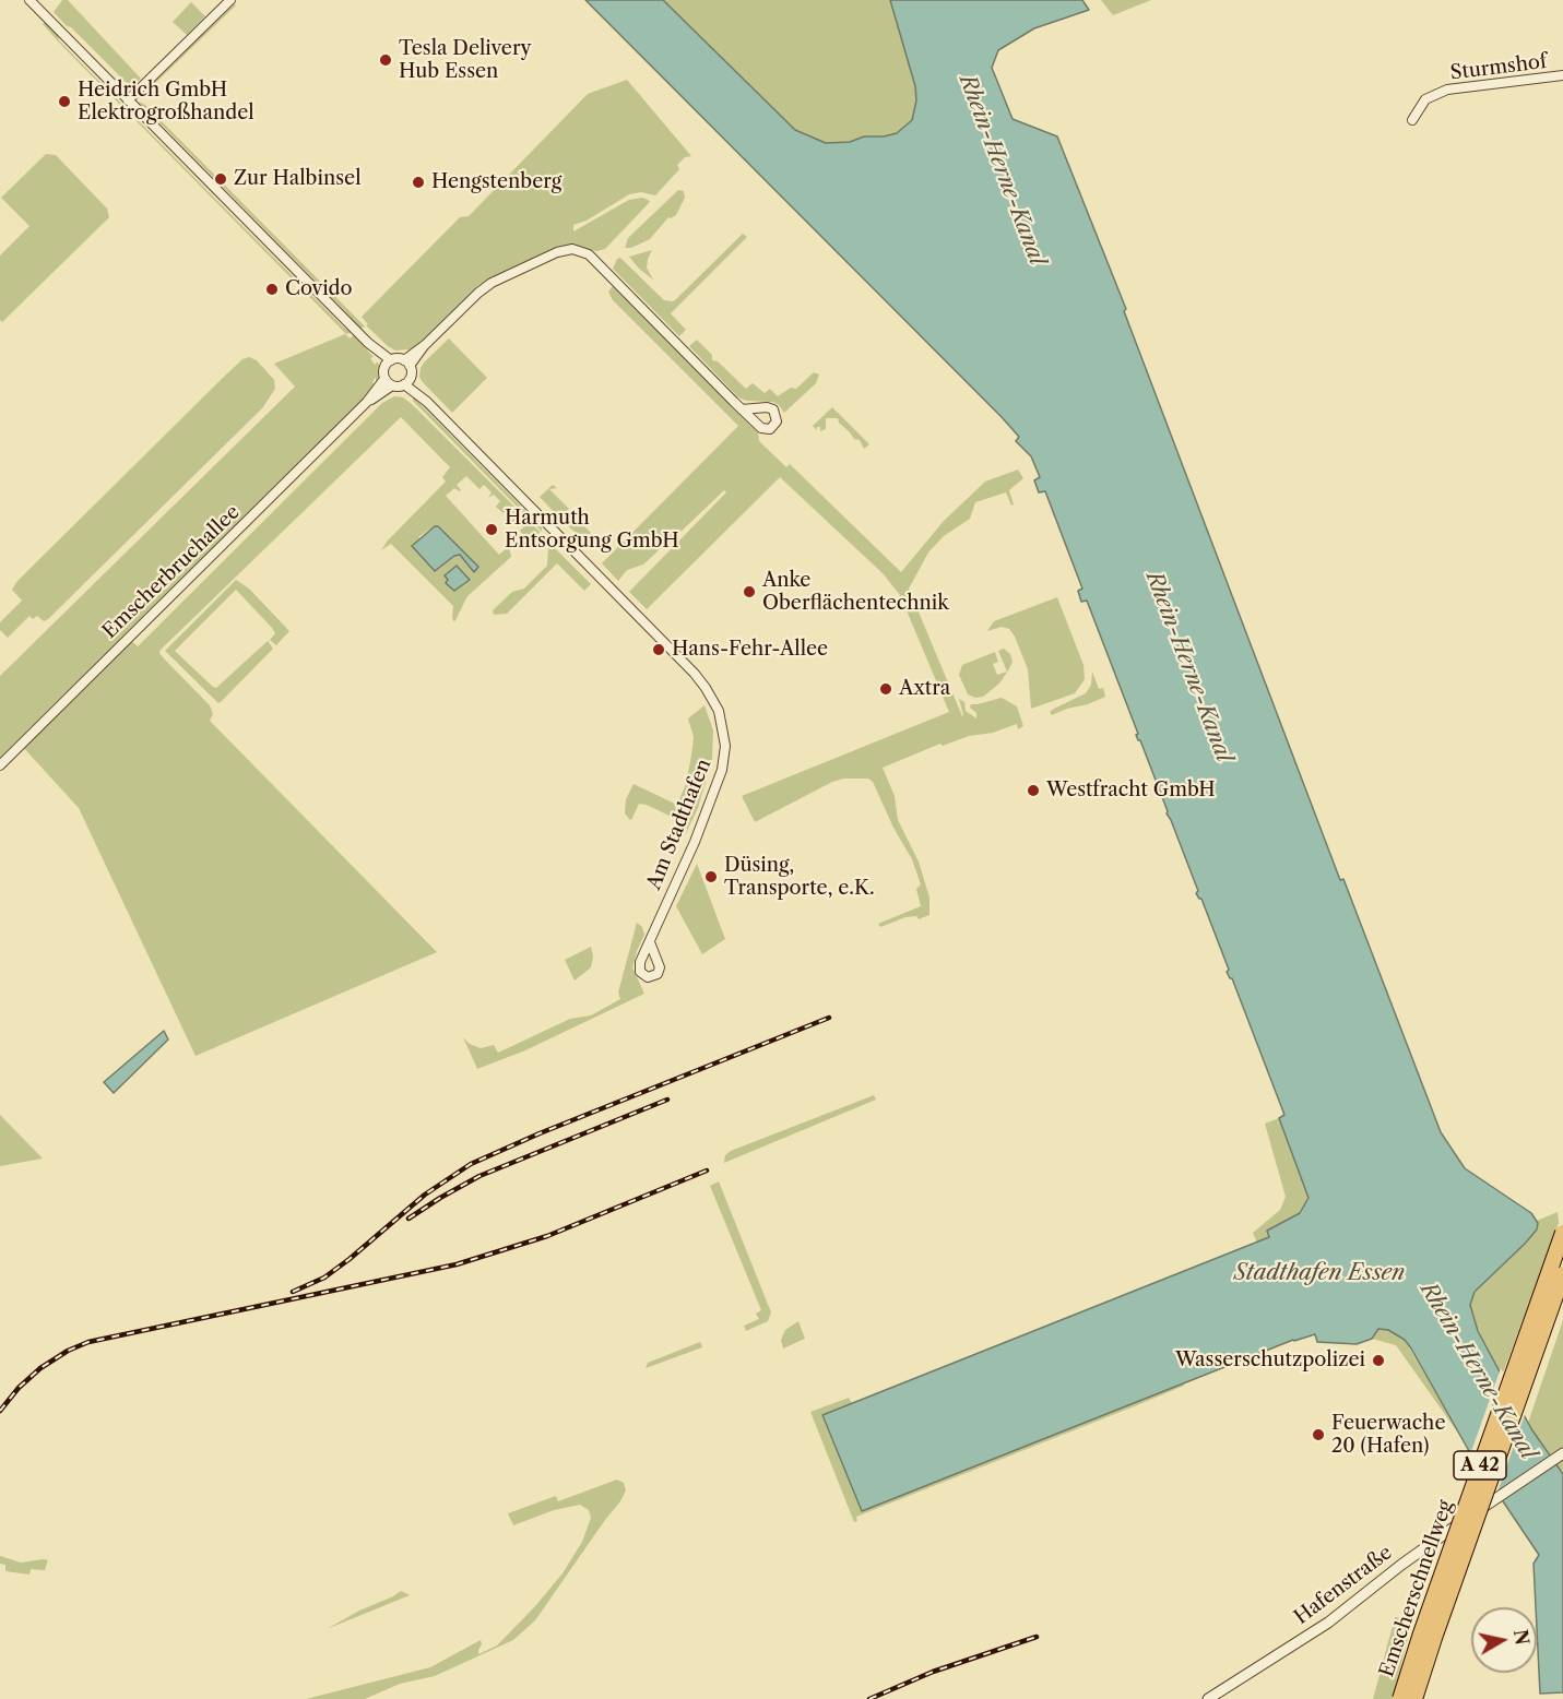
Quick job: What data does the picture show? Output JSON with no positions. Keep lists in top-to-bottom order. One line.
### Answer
{"streets":{"highway":["A 42","Emscherschnellweg"],"street":["Sturmshof","Emscherbruchallee","Am Stadthafen","Hafenstraße"]},"water":["Rhein-Herne-Kanal","Stadthafen Essen"],"places":["Tesla Delivery Hub Essen","Heidrich GmbH Elektrogroßhandel","Zur Halbinsel","Hengstenberg","Covido","Harmuth Entsorgung GmbH","Anke Oberflächentechnik","Hans-Fehr-Allee","Axtra","Westfracht GmbH","Düsing, Transporte, e.K.","Wasserschutzpolizei","Feuerwache 20 (Hafen)"],"north":"right"}
